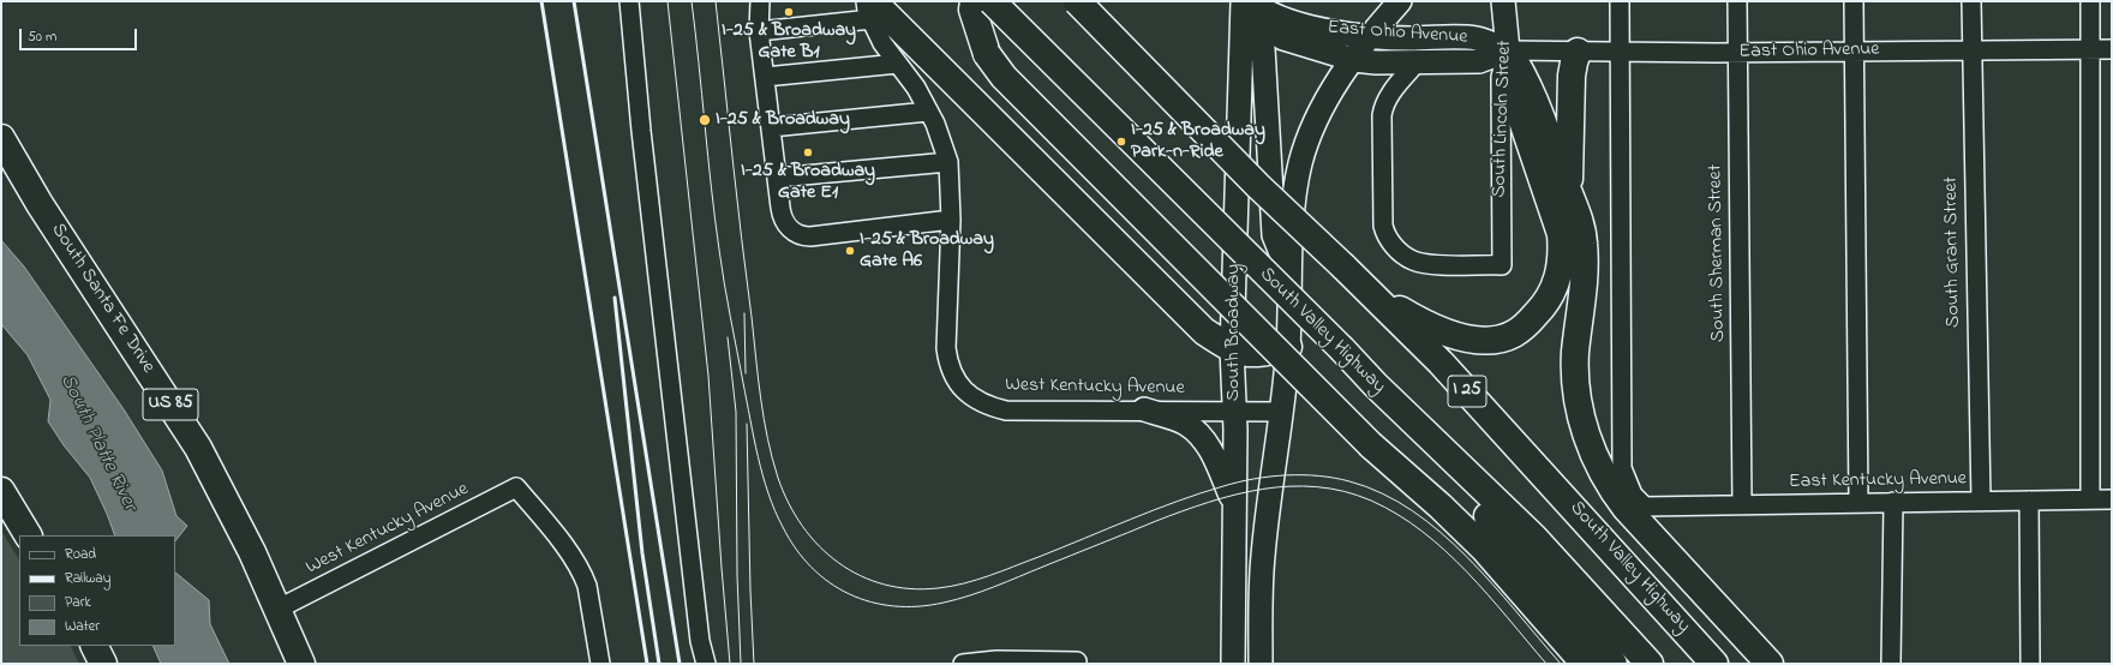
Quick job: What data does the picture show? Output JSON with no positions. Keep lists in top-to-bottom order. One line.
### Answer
{"streets":{"highway":["South Santa Fe Drive","South Valley Highway","I 25","US 85"],"main road":["East Ohio Avenue","South Lincoln Street","South Broadway"],"street":["South Grant Street","South Sherman Street","West Kentucky Avenue","East Kentucky Avenue"]},"crossings":[["East Ohio Avenue","South Lincoln Street"],["East Ohio Avenue","South Grant Street"],["East Ohio Avenue","South Sherman Street"],["East Ohio Avenue","South Broadway"],["East Ohio Avenue","East Kentucky Avenue"],["South Grant Street","East Kentucky Avenue"],["South Sherman Street","East Kentucky Avenue"],["South Santa Fe Drive","West Kentucky Avenue"],["South Santa Fe Drive","US 85"],["South Broadway","West Kentucky Avenue"]],"water":["South Platte River"],"places":["I-25 & Broadway Gate B1","I-25 & Broadway","I-25 & Broadway Park-n-Ride","I-25 & Broadway Gate E1","I-25 & Broadway Gate A6"],"legend":["Road","Railway","Park","Water"],"scale_bar":"50 m"}
